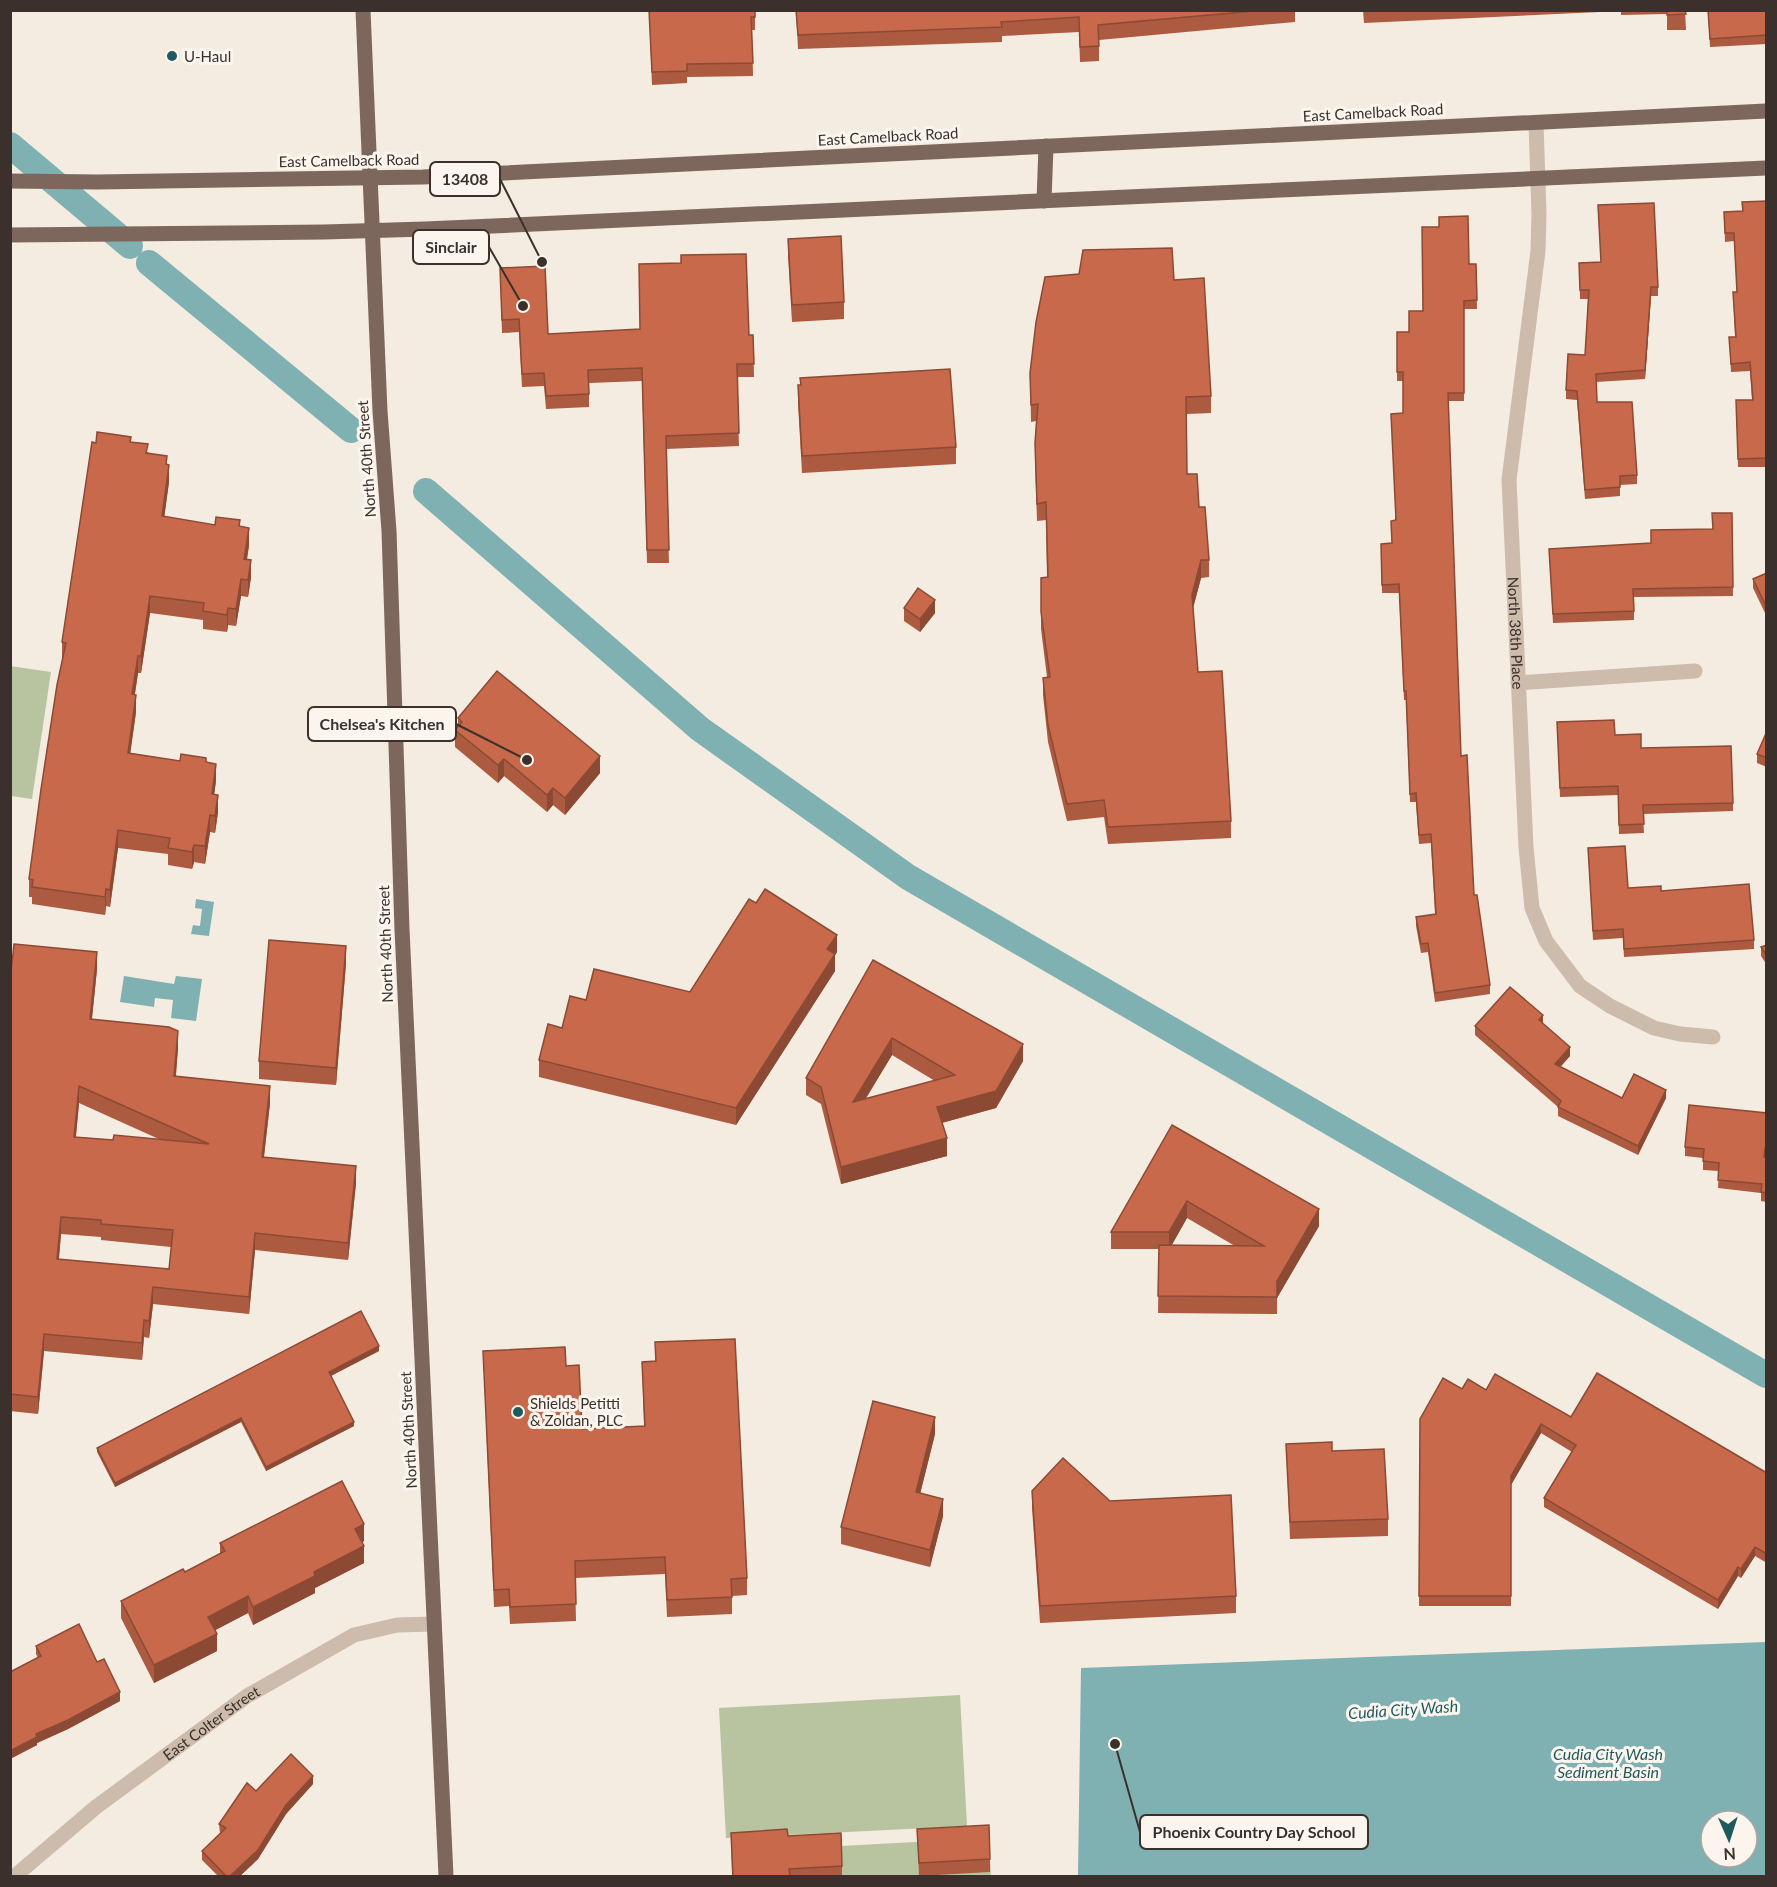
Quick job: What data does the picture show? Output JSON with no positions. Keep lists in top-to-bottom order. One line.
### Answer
{"streets":{"main road":["East Camelback Road","North 40th Street"],"street":["North 38th Place","East Colter Street"]},"crossings":[["East Camelback Road","North 40th Street"],["East Camelback Road","North 38th Place"],["North 40th Street","East Colter Street"]],"water":["Cudia City Wash","Cudia City Wash Sediment Basin"],"places":["U-Haul","13408","Sinclair","Chelsea's Kitchen","Shields Petitti & Zoldan, PLC","Phoenix Country Day School"],"north":"bottom"}
